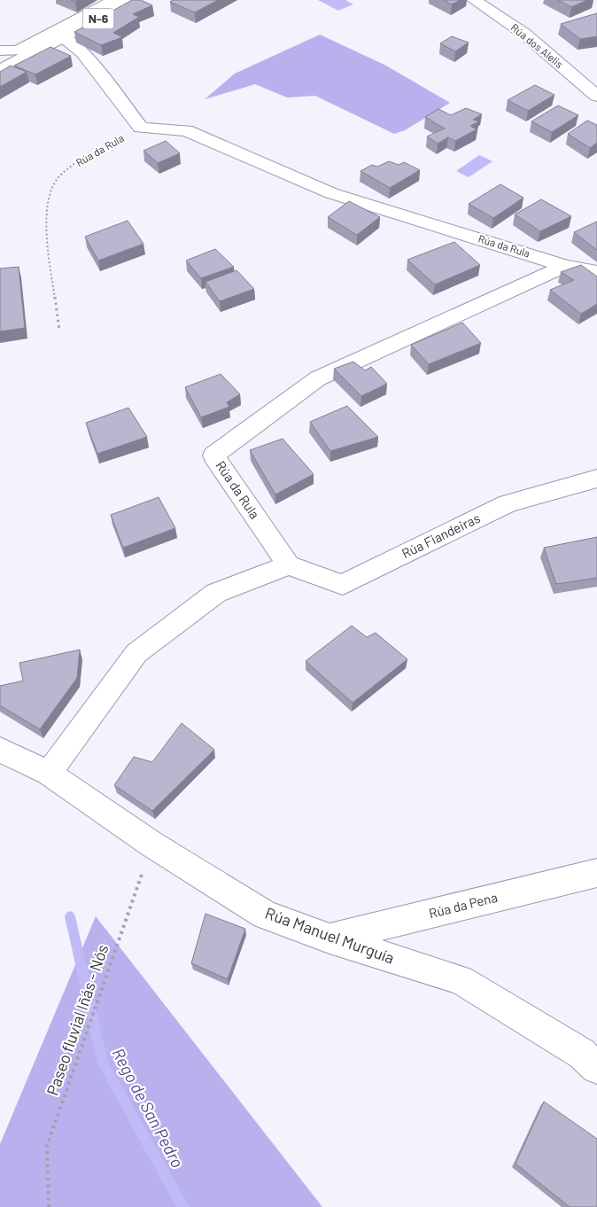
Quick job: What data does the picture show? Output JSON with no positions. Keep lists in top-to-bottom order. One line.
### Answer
{"streets":{"main road":["N-6","Rúa dos Alelis","Rúa da Rula","Rúa Fiandeiras","Rúa da Pena","Rúa Manuel Murguía"],"path":["Paseo fluvial Iñás - Nós"]},"crossings":[["N-6","Rúa da Rula"],["Rúa da Rula","Rúa Fiandeiras"],["Rúa da Pena","Rúa Manuel Murguía"],["Rúa Manuel Murguía","Paseo fluvial Iñás - Nós"]],"water":["Rego de San Pedro"]}
